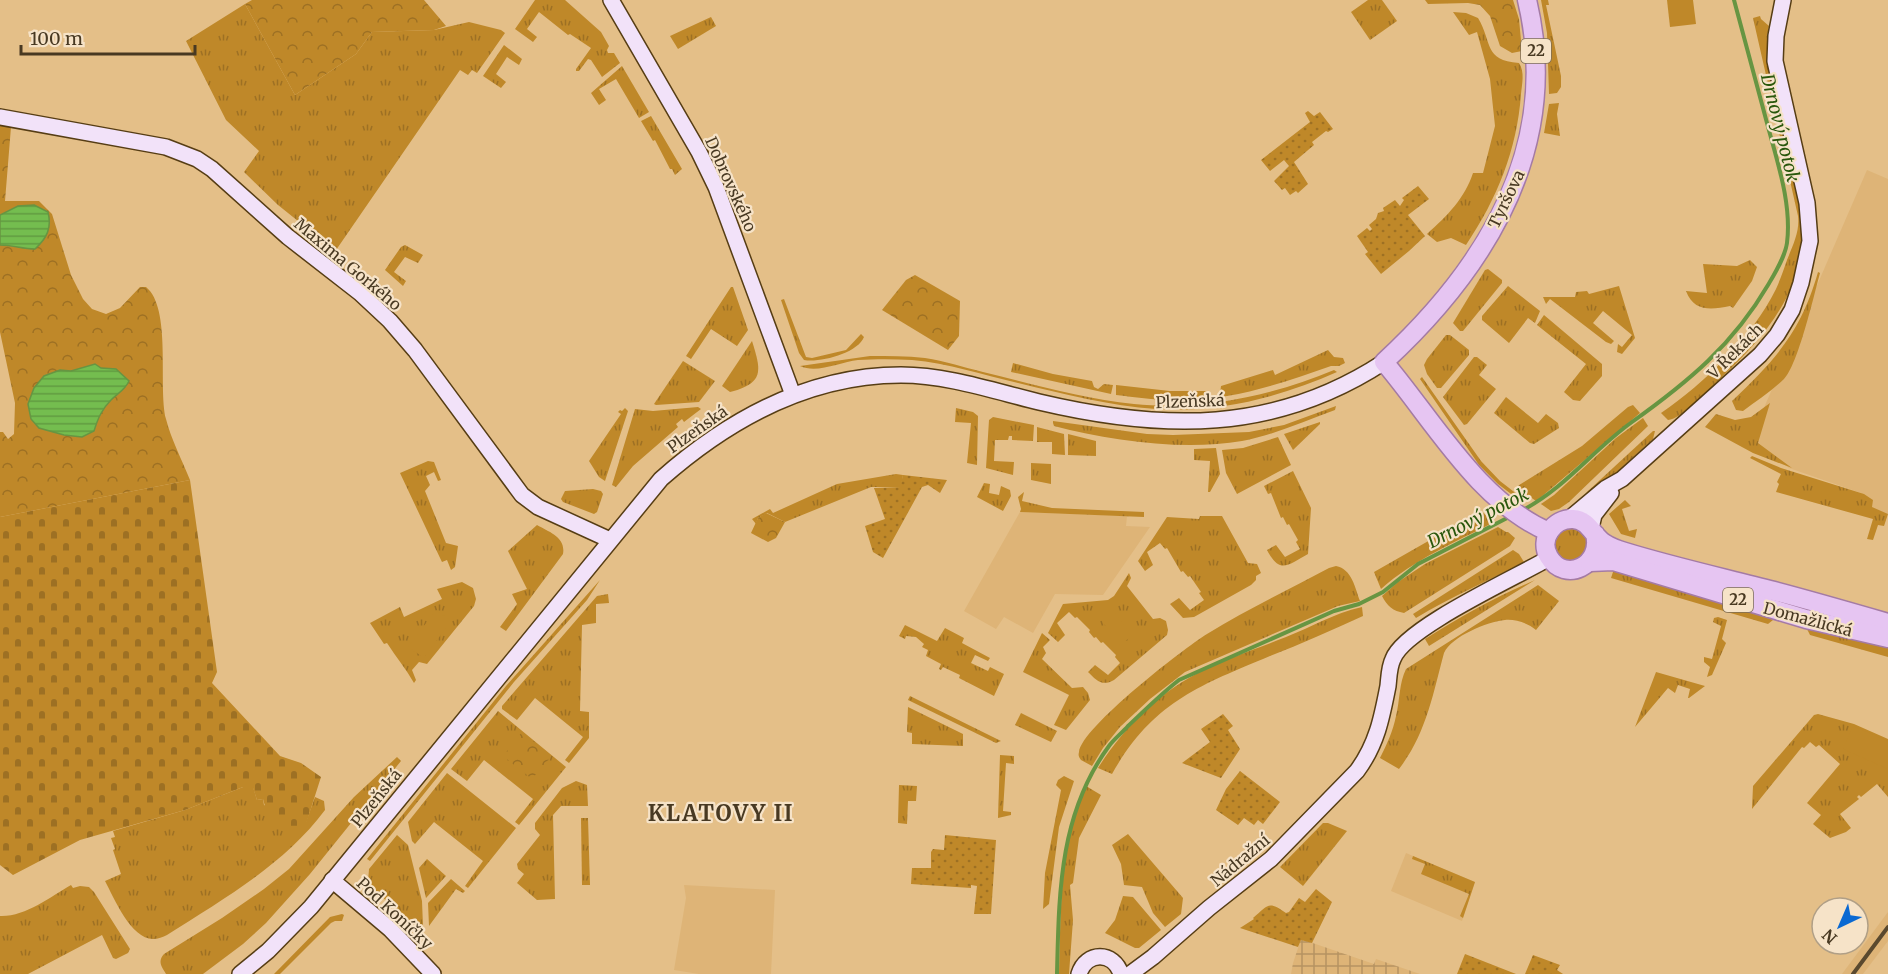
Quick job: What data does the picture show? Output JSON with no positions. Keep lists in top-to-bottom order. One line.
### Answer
{"streets":{"main road":["22","Tyršova","Domažlická"],"street":["Dobrovského","Maxima Gorkého","V Řekách","Plzeňská","Nádražní","Pod Koníčky"]},"crossings":[["Dobrovského","Plzeňská"],["Tyršova","Plzeňská"],["Maxima Gorkého","Plzeňská"],["V Řekách","Domažlická"],["V Řekách","Nádražní"],["Plzeňská","Pod Koníčky"],["Domažlická","Nádražní"]],"districts":["KLATOVY II"],"water":["Drnový potok"],"scale_bar":"100 m","north":"bottom left"}
